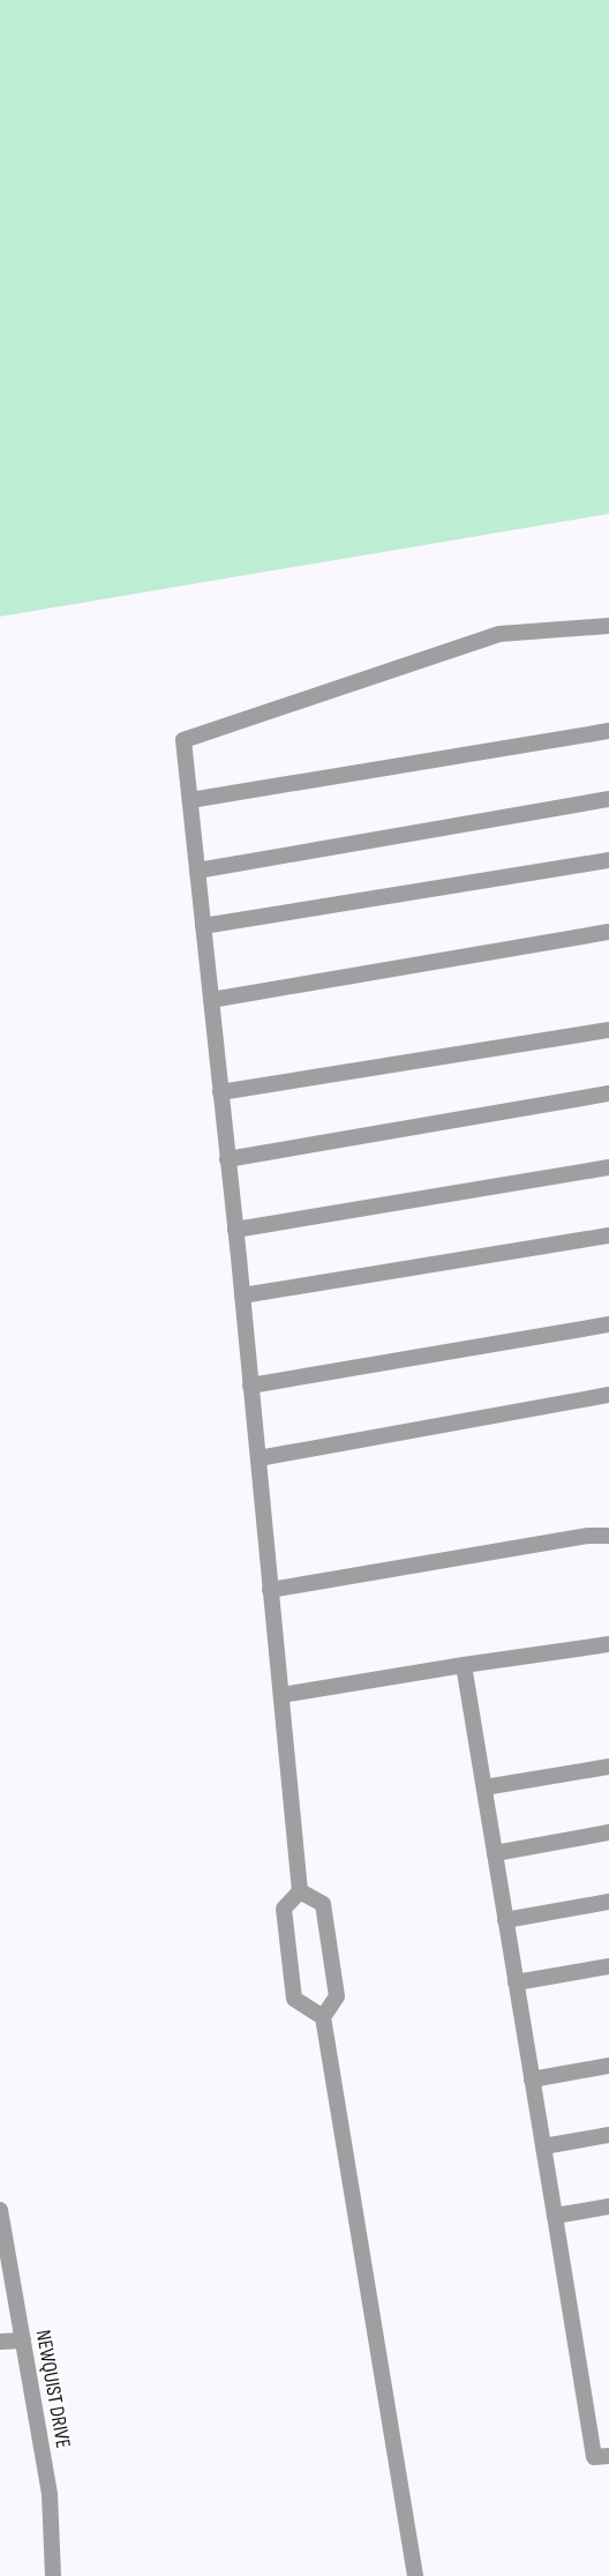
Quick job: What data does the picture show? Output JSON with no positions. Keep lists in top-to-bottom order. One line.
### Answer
{"streets":{"street":["NEWQUIST DRIVE"]}}
